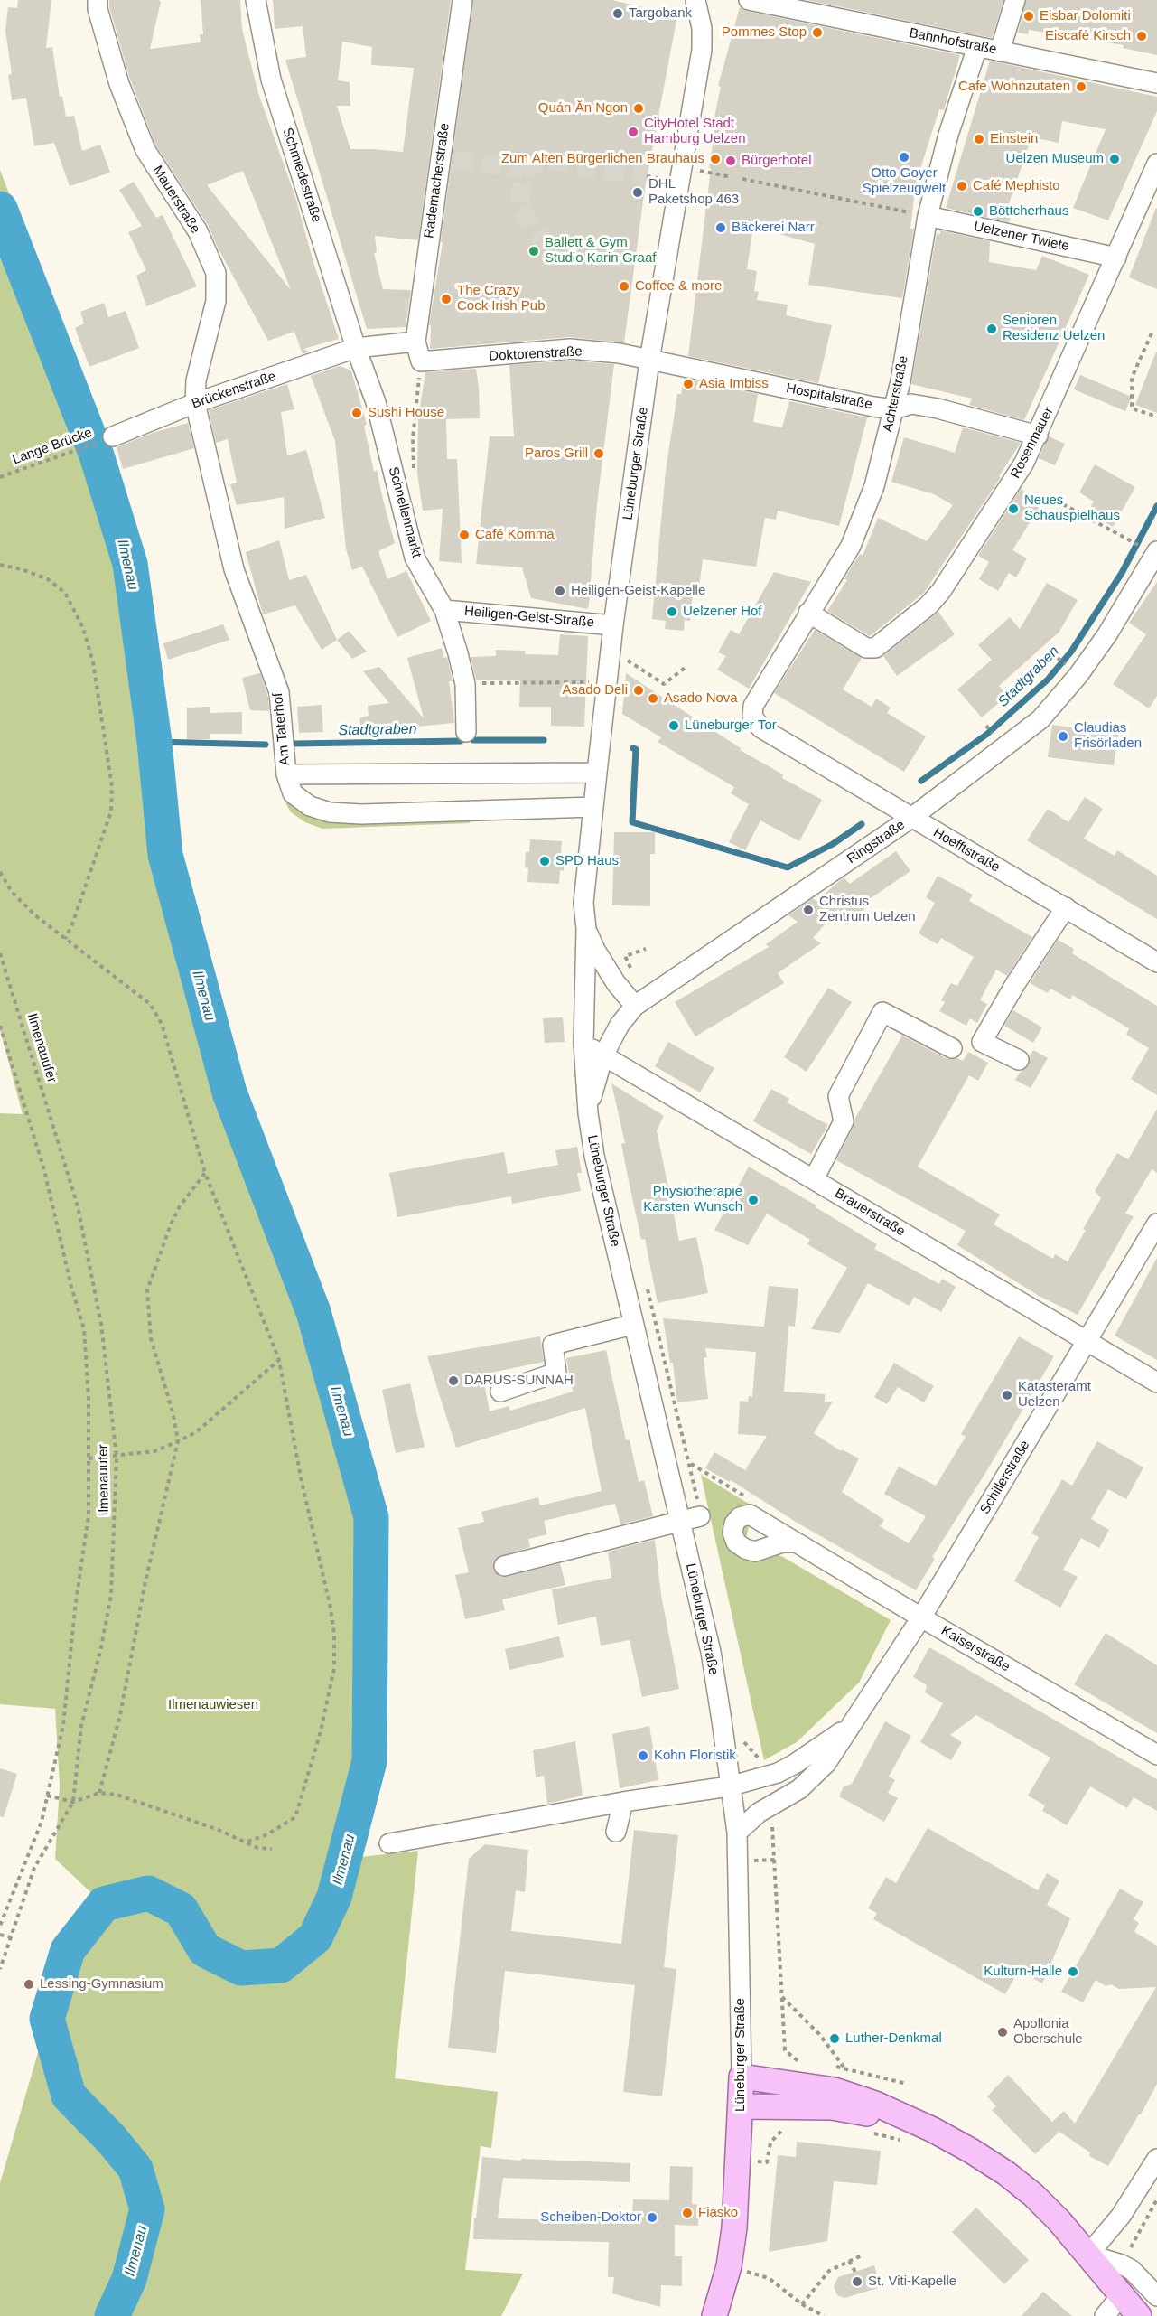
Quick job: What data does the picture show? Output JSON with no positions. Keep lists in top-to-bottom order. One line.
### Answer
{"streets":{"main road":["Lüneburger Straße"],"street":["Bahnhofstraße","Schmiedestraße","Rademacherstraße","Mauerstraße","Uelzener Twiete","Doktorenstraße","Brückenstraße","Achterstraße","Hospitalstraße","Rosenmauer","Schnellenmarkt","Heiligen-Geist-Straße","Am Taterhof","Ringstraße","Hoefftstraße","Brauerstraße","Schillerstraße","Kaiserstraße"],"path":["Lange Brücke","Ilmenauufer"]},"crossings":[["Bahnhofstraße","Achterstraße"],["Schmiedestraße","Brückenstraße"],["Schmiedestraße","Schnellenmarkt"],["Rademacherstraße","Doktorenstraße"],["Mauerstraße","Brückenstraße"],["Mauerstraße","Am Taterhof"],["Uelzener Twiete","Achterstraße"],["Uelzener Twiete","Rosenmauer"],["Doktorenstraße","Hospitalstraße"],["Doktorenstraße","Lüneburger Straße"],["Brückenstraße","Lange Brücke"],["Brückenstraße","Schnellenmarkt"],["Brückenstraße","Am Taterhof"],["Achterstraße","Hospitalstraße"],["Achterstraße","Rosenmauer"],["Achterstraße","Hoefftstraße"],["Hospitalstraße","Rosenmauer"],["Hospitalstraße","Lüneburger Straße"],["Lüneburger Straße","Heiligen-Geist-Straße"],["Lüneburger Straße","Am Taterhof"],["Lüneburger Straße","Ringstraße"],["Lüneburger Straße","Brauerstraße"],["Lüneburger Straße","Schillerstraße"],["Schnellenmarkt","Heiligen-Geist-Straße"],["Ringstraße","Hoefftstraße"],["Ringstraße","Brauerstraße"],["Brauerstraße","Schillerstraße"],["Schillerstraße","Kaiserstraße"]],"water":["Ilmenau","Stadtgraben"],"parks":["Ilmenauwiesen"],"places":["Targobank","Eisbar Dolomiti","Pommes Stop","Eiscafé Kirsch","Cafe Wohnzutaten","Quán Ăn Ngon","CityHotel Stadt Hamburg Uelzen","Einstein","Otto Goyer Spielzeugwelt","Zum Alten Bürgerlichen Brauhaus","Uelzen Museum","Bürgerhotel","Café Mephisto","DHL Paketshop 463","Böttcherhaus","Bäckerei Narr","Ballett & Gym Studio Karin Graaf","Coffee & more","The Crazy Cock Irish Pub","Senioren Residenz Uelzen","Asia Imbiss","Sushi House","Paros Grill","Neues Schauspielhaus","Café Komma","Heiligen-Geist-Kapelle","Uelzener Hof","Asado Deli","Asado Nova","Lüneburger Tor","Claudias Frisörladen","SPD Haus","Christus Zentrum Uelzen","Physiotherapie Karsten Wunsch","DARUS-SUNNAH","Katasteramt Uelzen","Kohn Floristik","Kulturn-Halle","Lessing-Gymnasium","Apollonia Oberschule","Luther-Denkmal","Fiasko","Scheiben-Doktor","St. Viti-Kapelle"]}
